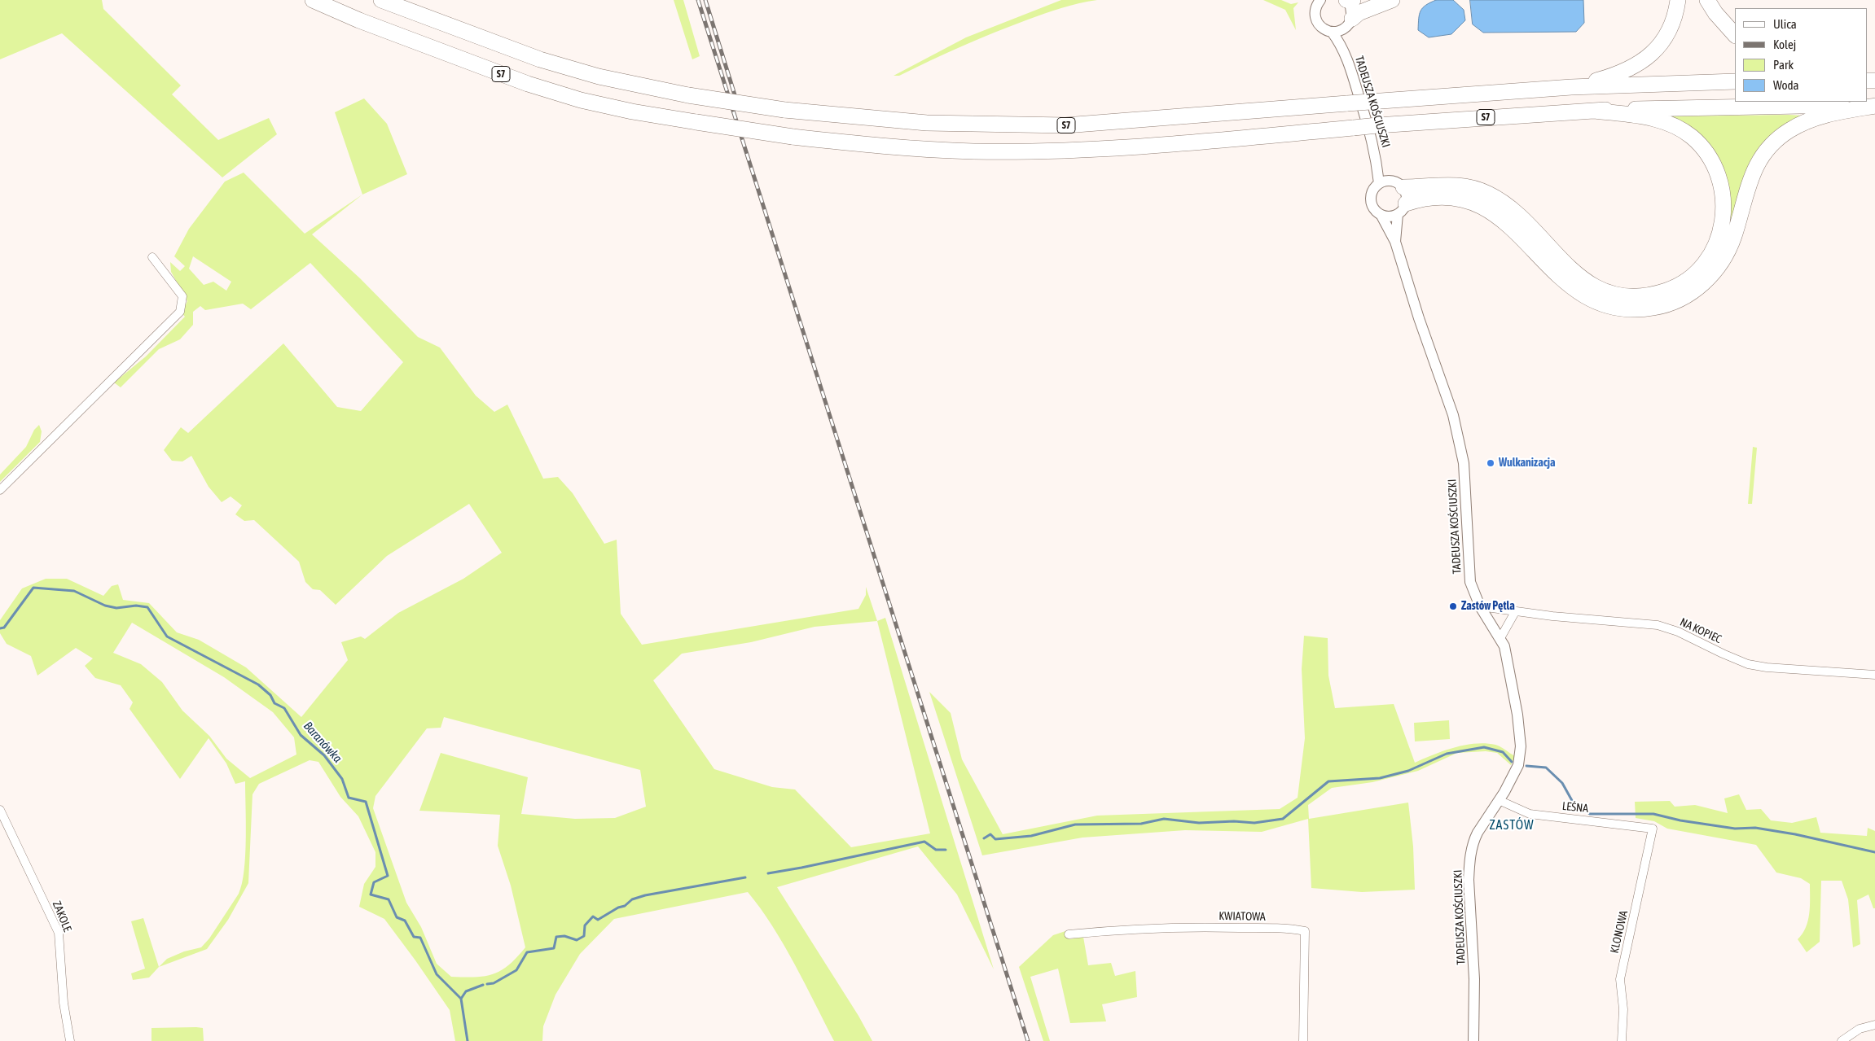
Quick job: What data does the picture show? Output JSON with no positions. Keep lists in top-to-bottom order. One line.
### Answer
{"streets":{"highway":["S7"],"street":["TADEUSZA KOŚCIUSZKI","NA KOPIEC","LEŚNA","ZAKOLE","KWIATOWA","KLONOWA"]},"crossings":[["TADEUSZA KOŚCIUSZKI","NA KOPIEC"],["TADEUSZA KOŚCIUSZKI","LEŚNA"],["LEŚNA","KLONOWA"]],"districts":["ZASTÓW"],"water":["Baranówka"],"places":["Wulkanizacja","Zastów Pętla"],"legend":["Ulica","Kolej","Park","Woda"]}
